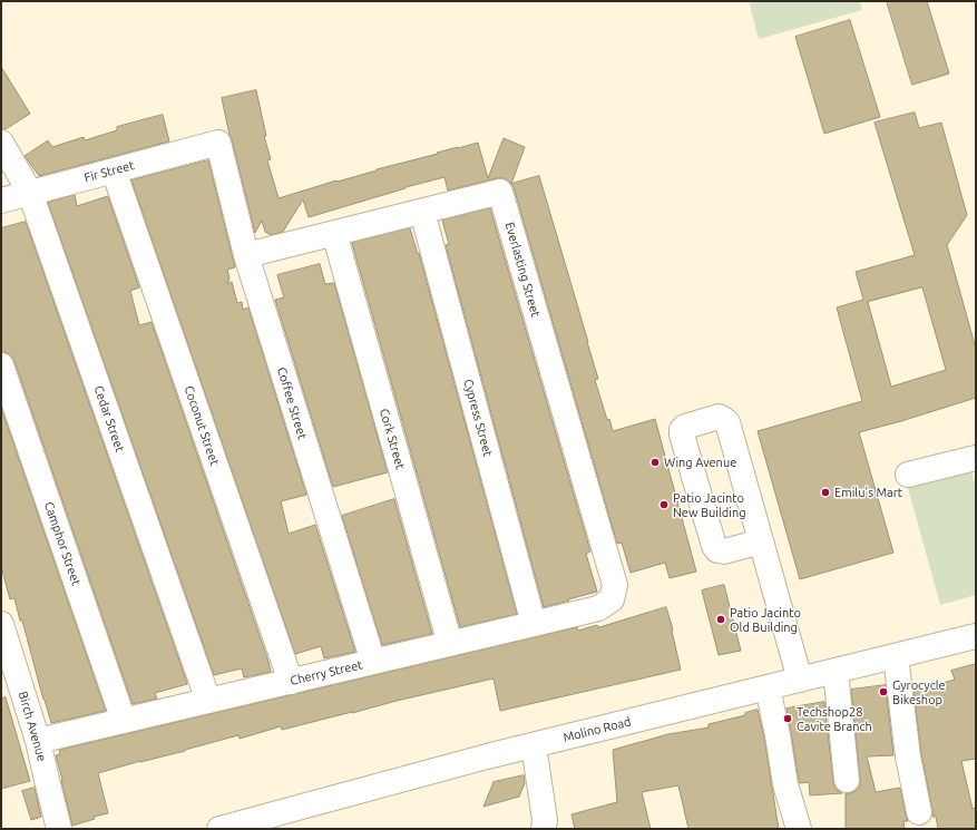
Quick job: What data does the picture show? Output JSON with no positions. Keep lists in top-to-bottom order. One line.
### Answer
{"streets":{"street":["Fir Street","Everlasting Street","Coffee Street","Cypress Street","Cedar Street","Coconut Street","Cork Street","Camphor Street","Cherry Street","Birch Avenue","Molino Road"]},"crossings":[["Fir Street","Coffee Street"],["Fir Street","Cedar Street"],["Fir Street","Coconut Street"],["Everlasting Street","Coffee Street"],["Everlasting Street","Cypress Street"],["Everlasting Street","Cork Street"],["Everlasting Street","Cherry Street"],["Coffee Street","Cherry Street"],["Cypress Street","Cherry Street"],["Cedar Street","Cherry Street"],["Coconut Street","Cherry Street"],["Cork Street","Cherry Street"],["Camphor Street","Cherry Street"],["Cherry Street","Birch Avenue"]],"places":["Wing Avenue","Emilu's Mart","Patio Jacinto New Building","Patio Jacinto Old Building","Gyrocycle Bikeshop","Techshop28 Cavite Branch"]}
